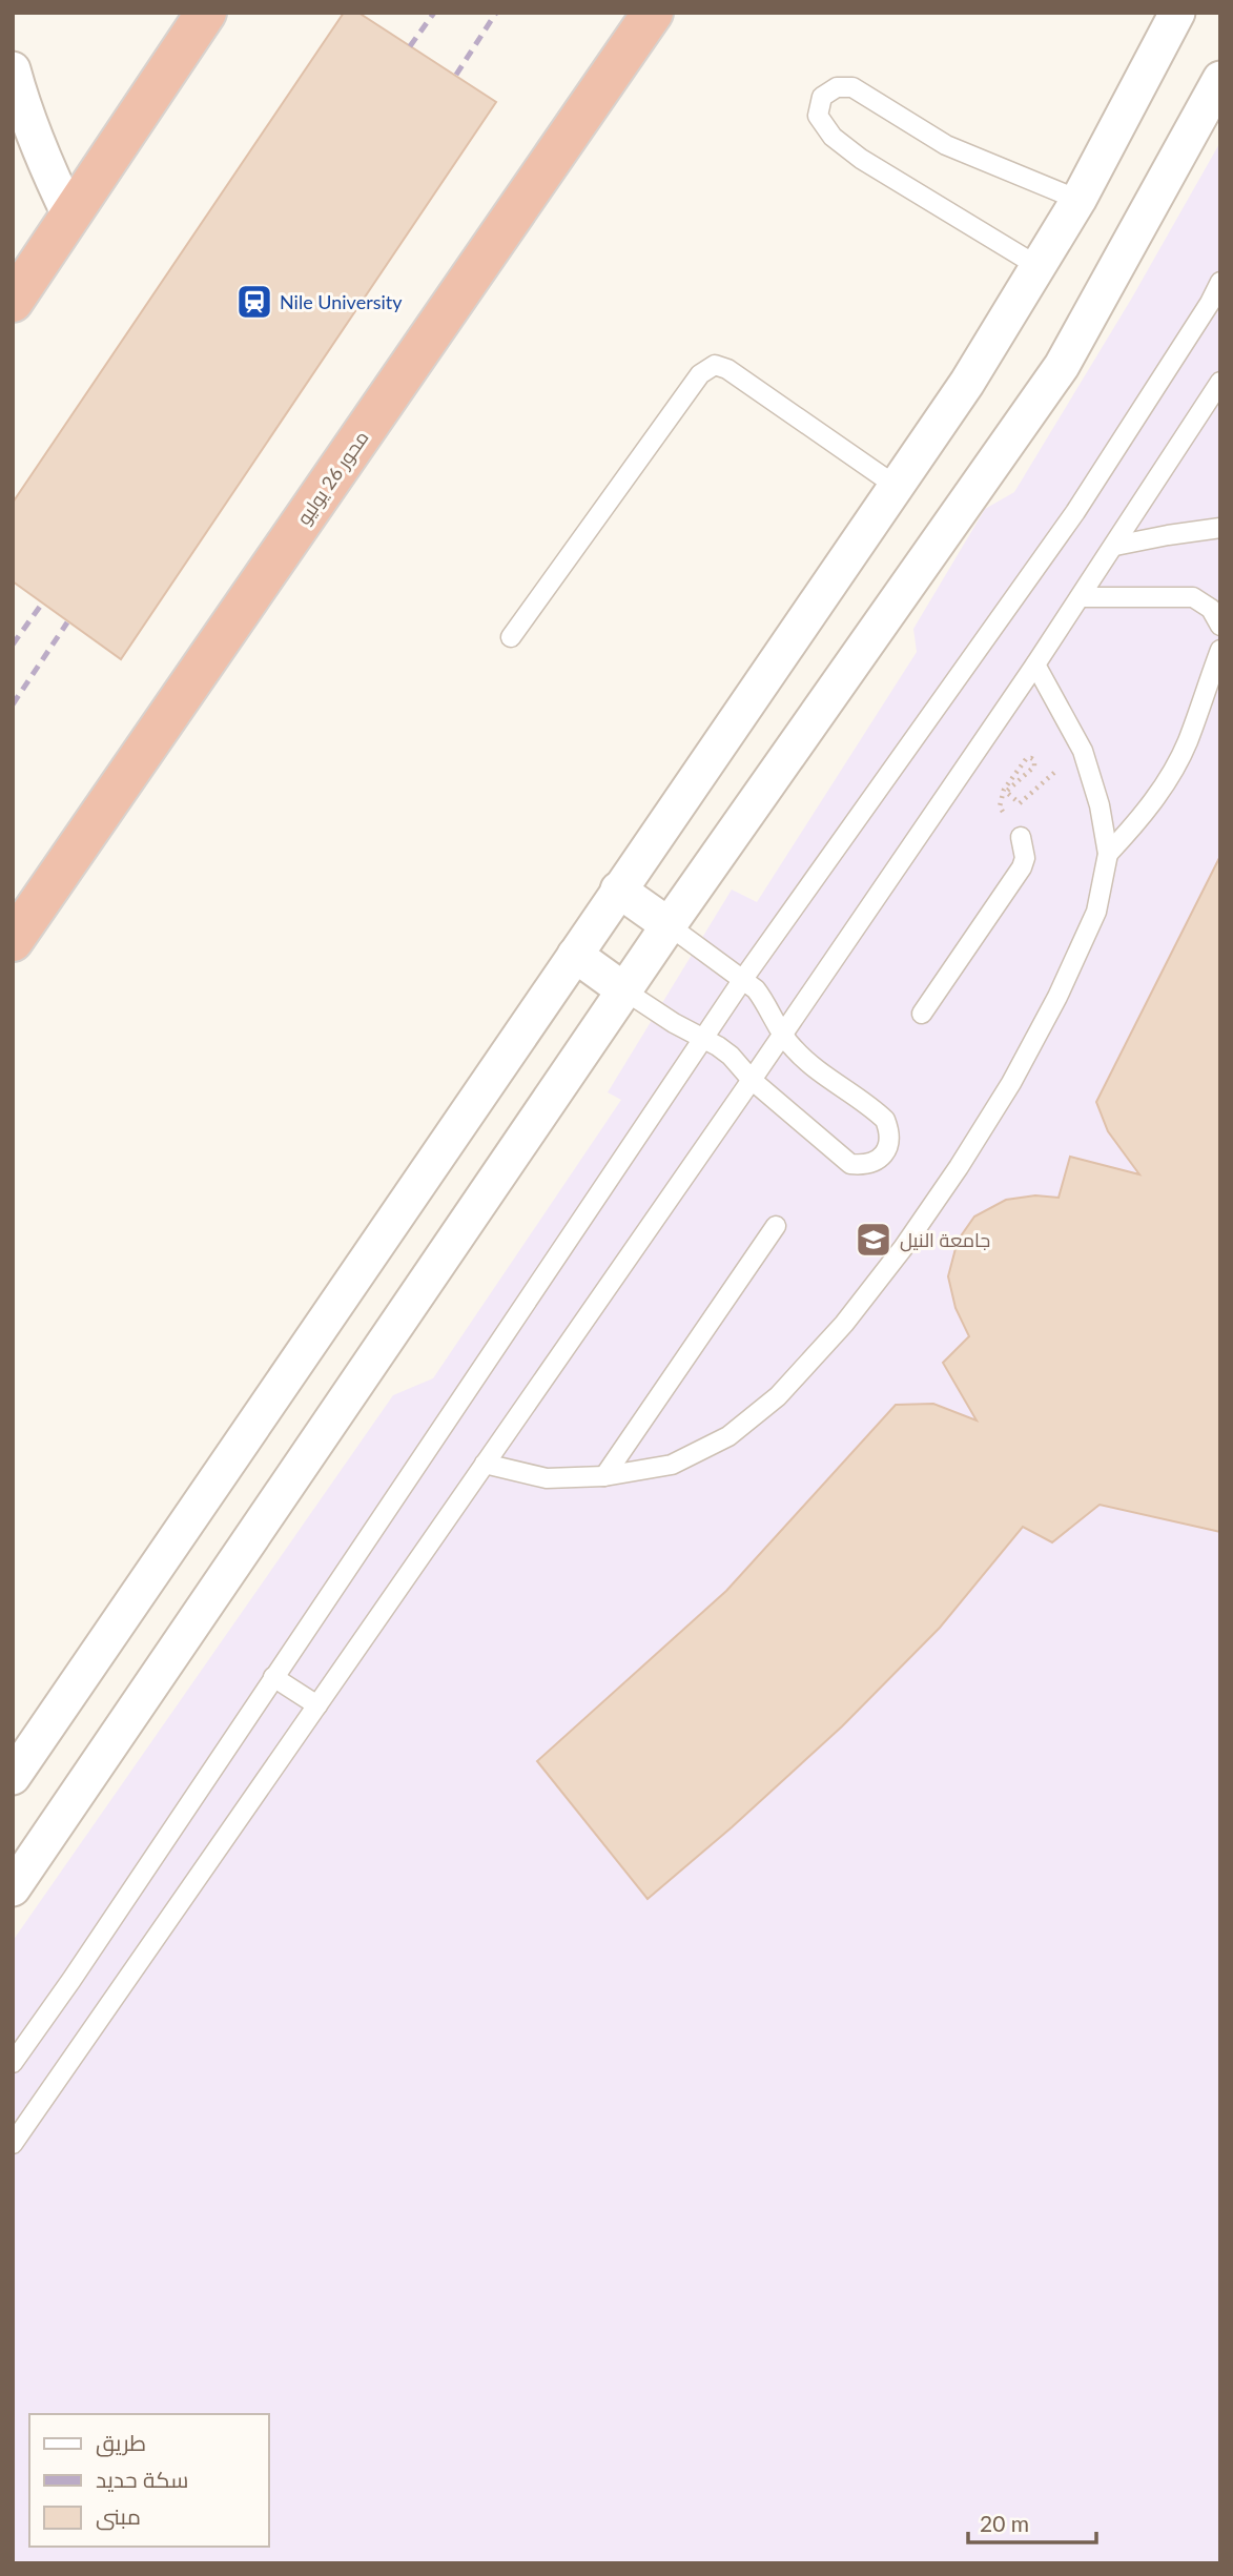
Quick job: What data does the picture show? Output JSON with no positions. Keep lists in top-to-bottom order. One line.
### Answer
{"streets":{"highway":["محور 26 يوليو"]},"places":{"station":["Nile University"],"school or university":["جامعة النيل"]},"legend":["طريق","سكة حديد","مبنى"],"scale_bar":"20 m"}
